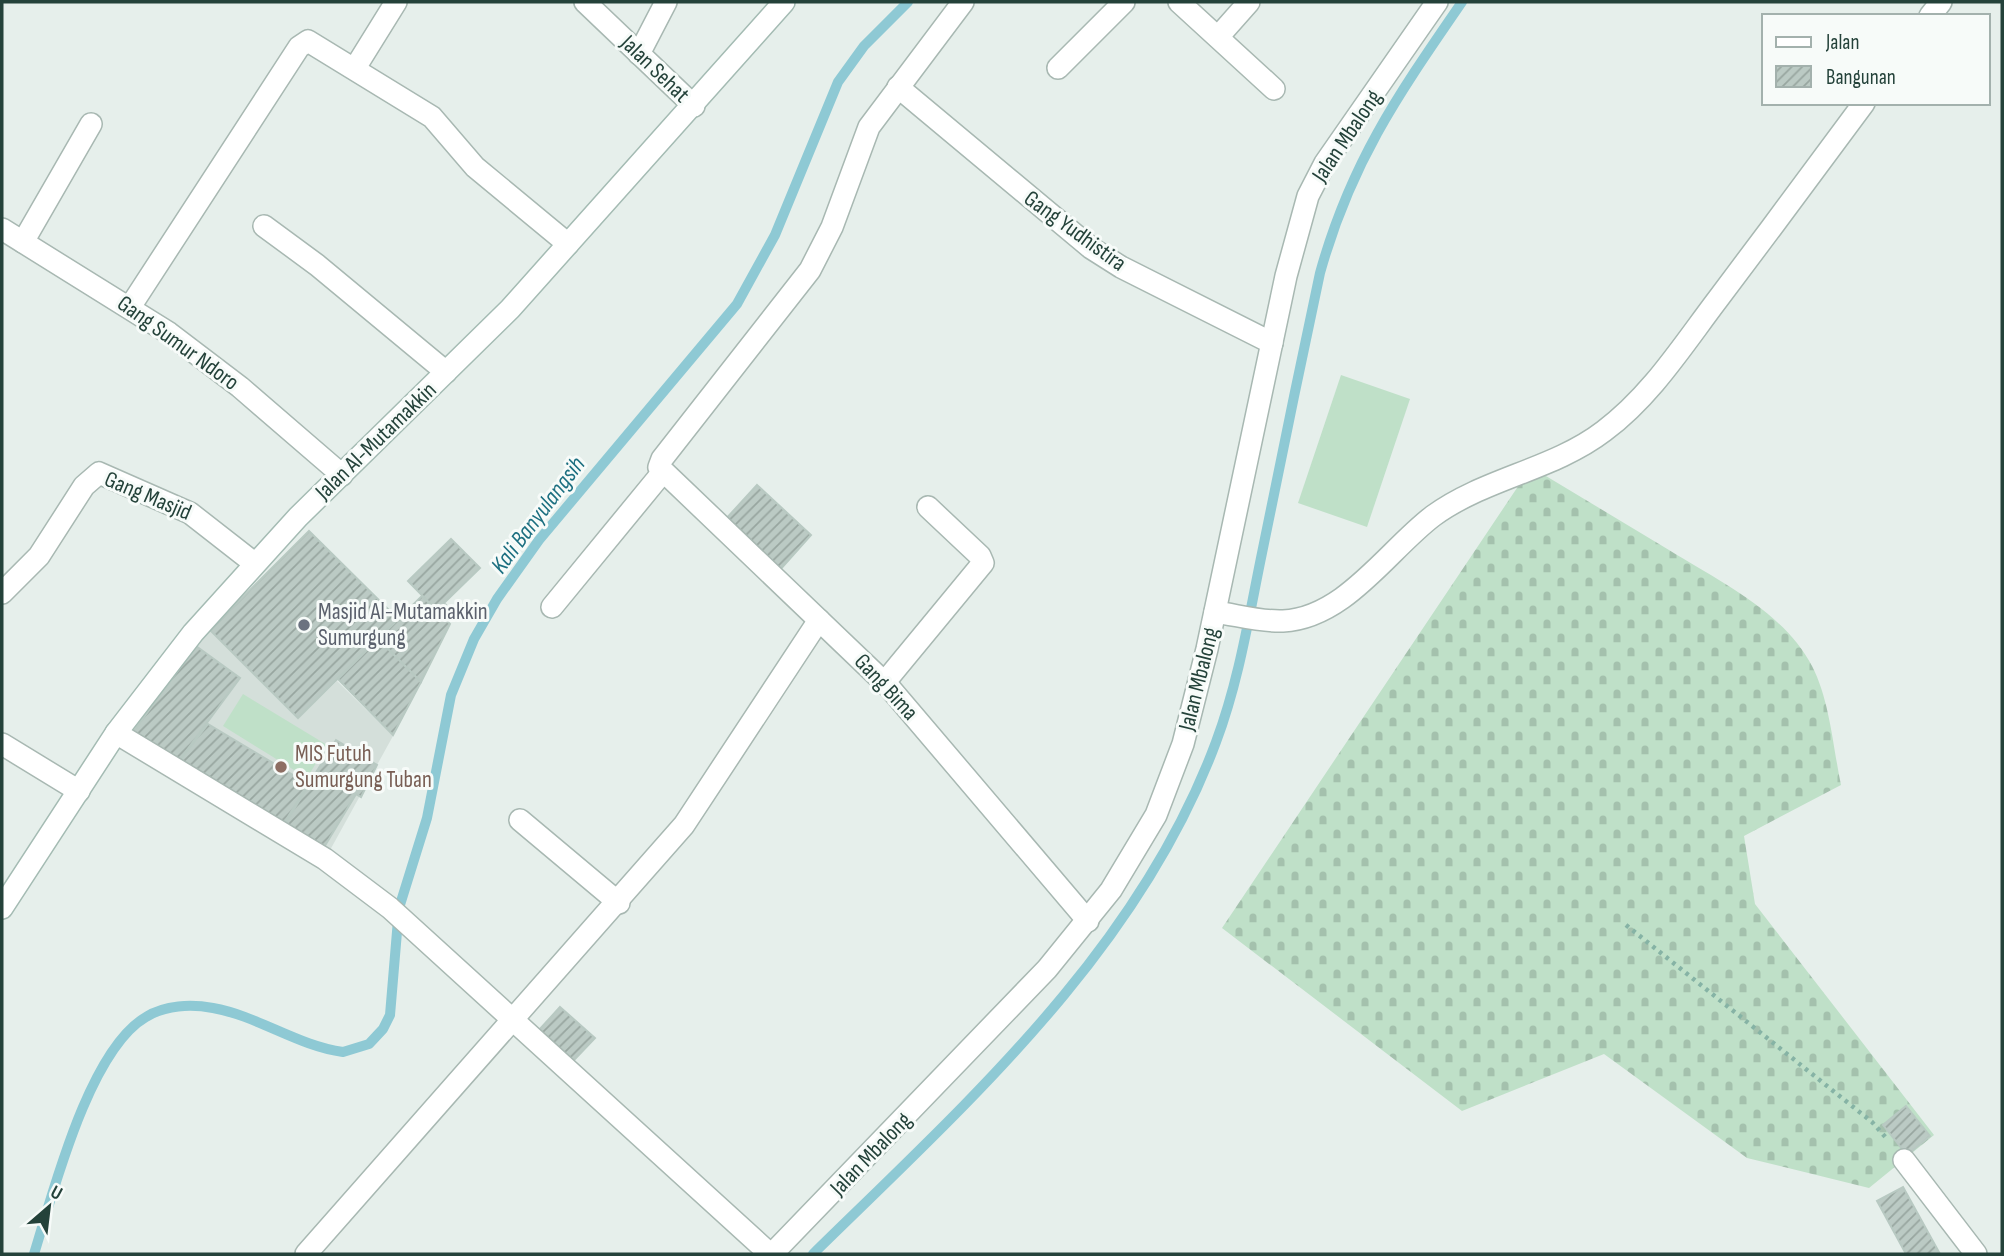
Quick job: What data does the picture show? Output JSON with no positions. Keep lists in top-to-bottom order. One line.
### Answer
{"streets":{"street":["Jalan Sehat","Jalan Mbalong","Gang Yudhistira","Gang Sumur Ndoro","Jalan Al-Mutamakkin","Gang Masjid","Gang Bima"]},"crossings":[["Jalan Sehat","Jalan Al-Mutamakkin"],["Jalan Mbalong","Gang Yudhistira"],["Jalan Mbalong","Gang Bima"],["Gang Sumur Ndoro","Jalan Al-Mutamakkin"],["Jalan Al-Mutamakkin","Gang Masjid"]],"water":["Kali Banyulangsih"],"places":["Masjid Al-Mutamakkin Sumurgung","MIS Futuh Sumurgung Tuban"],"legend":["Jalan","Bangunan"],"north":"top right"}
